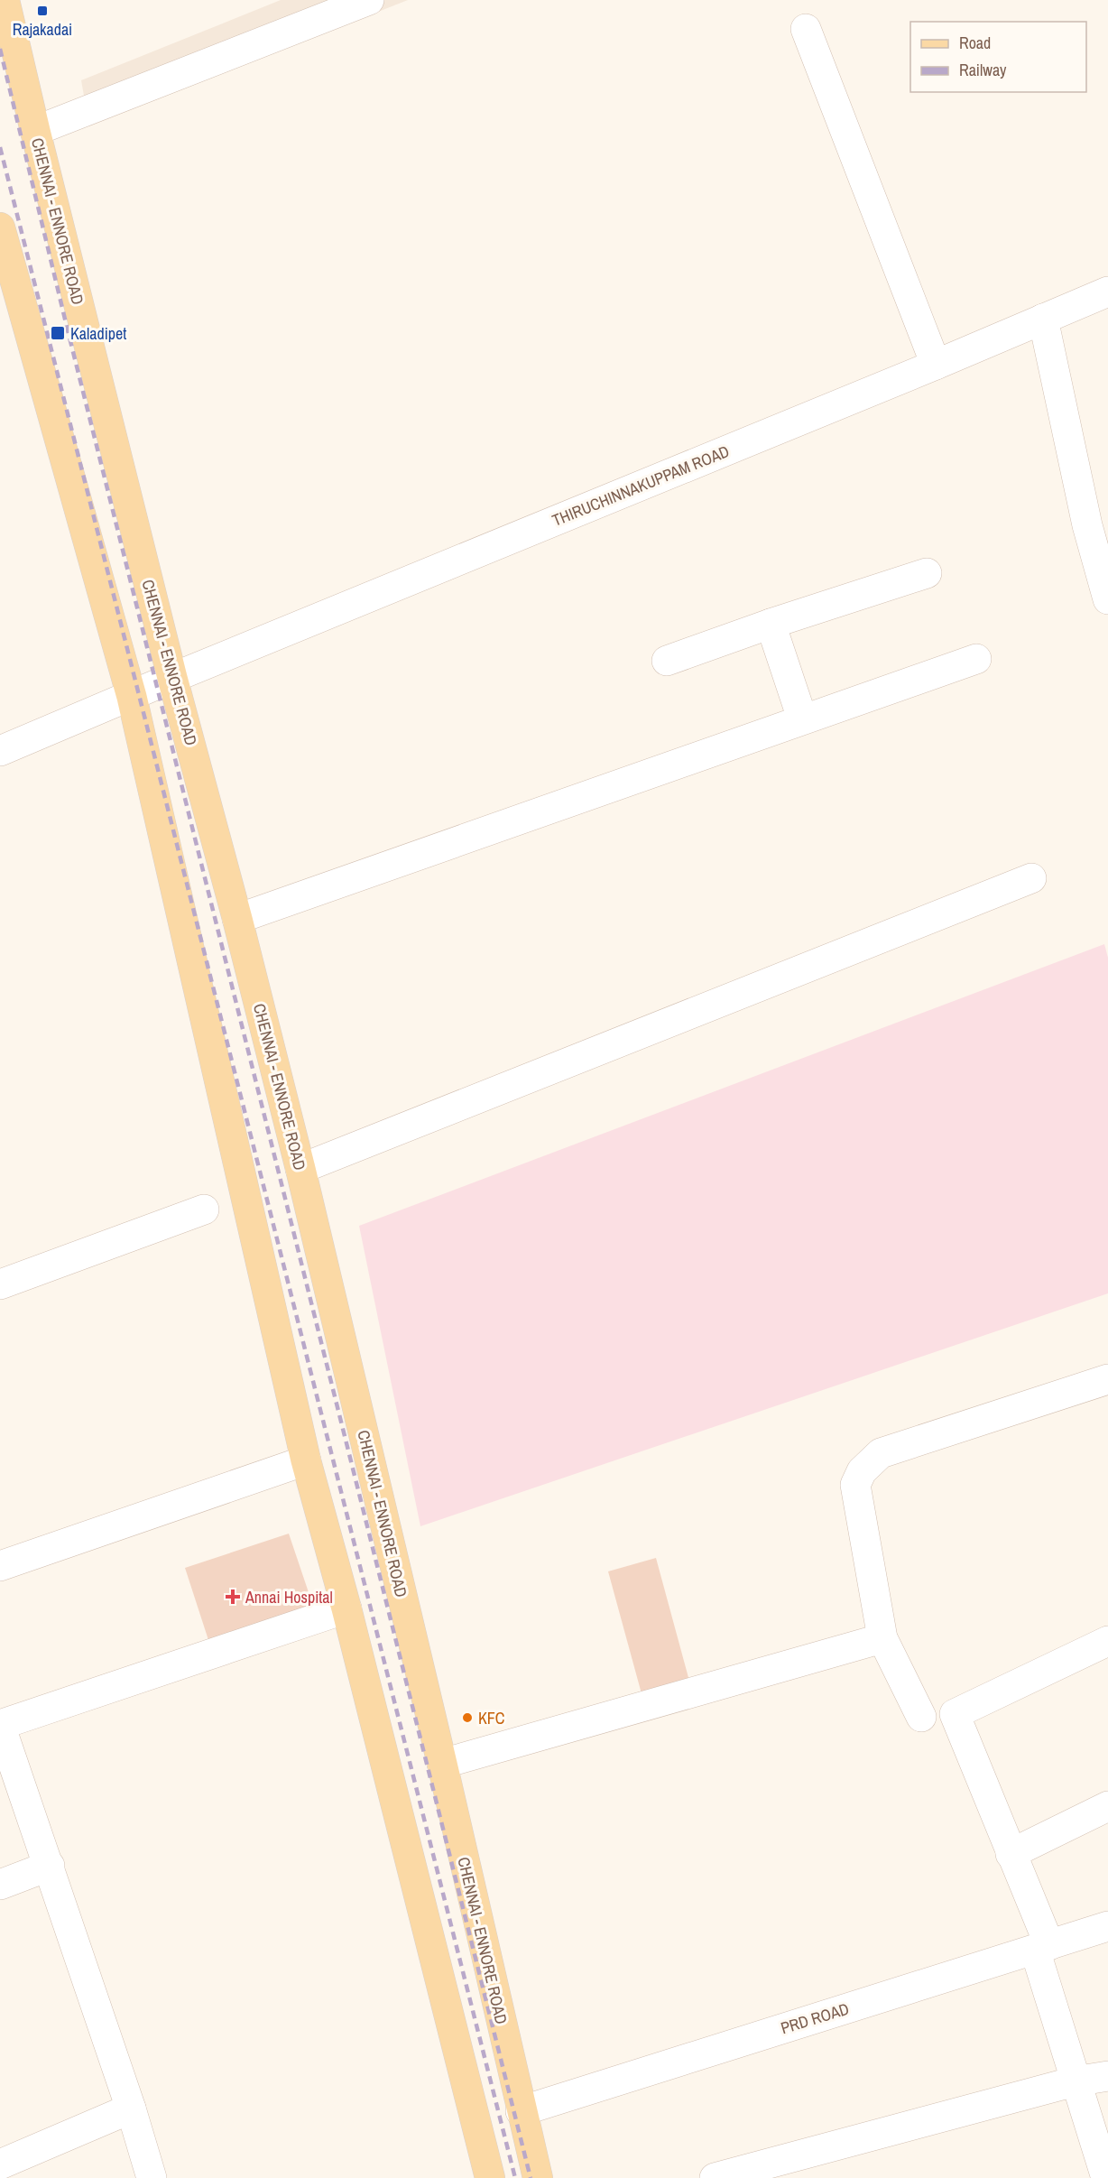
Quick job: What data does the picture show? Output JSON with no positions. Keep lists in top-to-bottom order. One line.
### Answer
{"streets":{"main road":["CHENNAI - ENNORE ROAD"],"street":["THIRUCHINNAKUPPAM ROAD","PRD ROAD"]},"crossings":[["CHENNAI - ENNORE ROAD","THIRUCHINNAKUPPAM ROAD"],["CHENNAI - ENNORE ROAD","PRD ROAD"]],"places":{"transit":["Rajakadai","Kaladipet"],"health":["Annai Hospital"],"other":["KFC"]},"legend":["Road","Railway"]}
